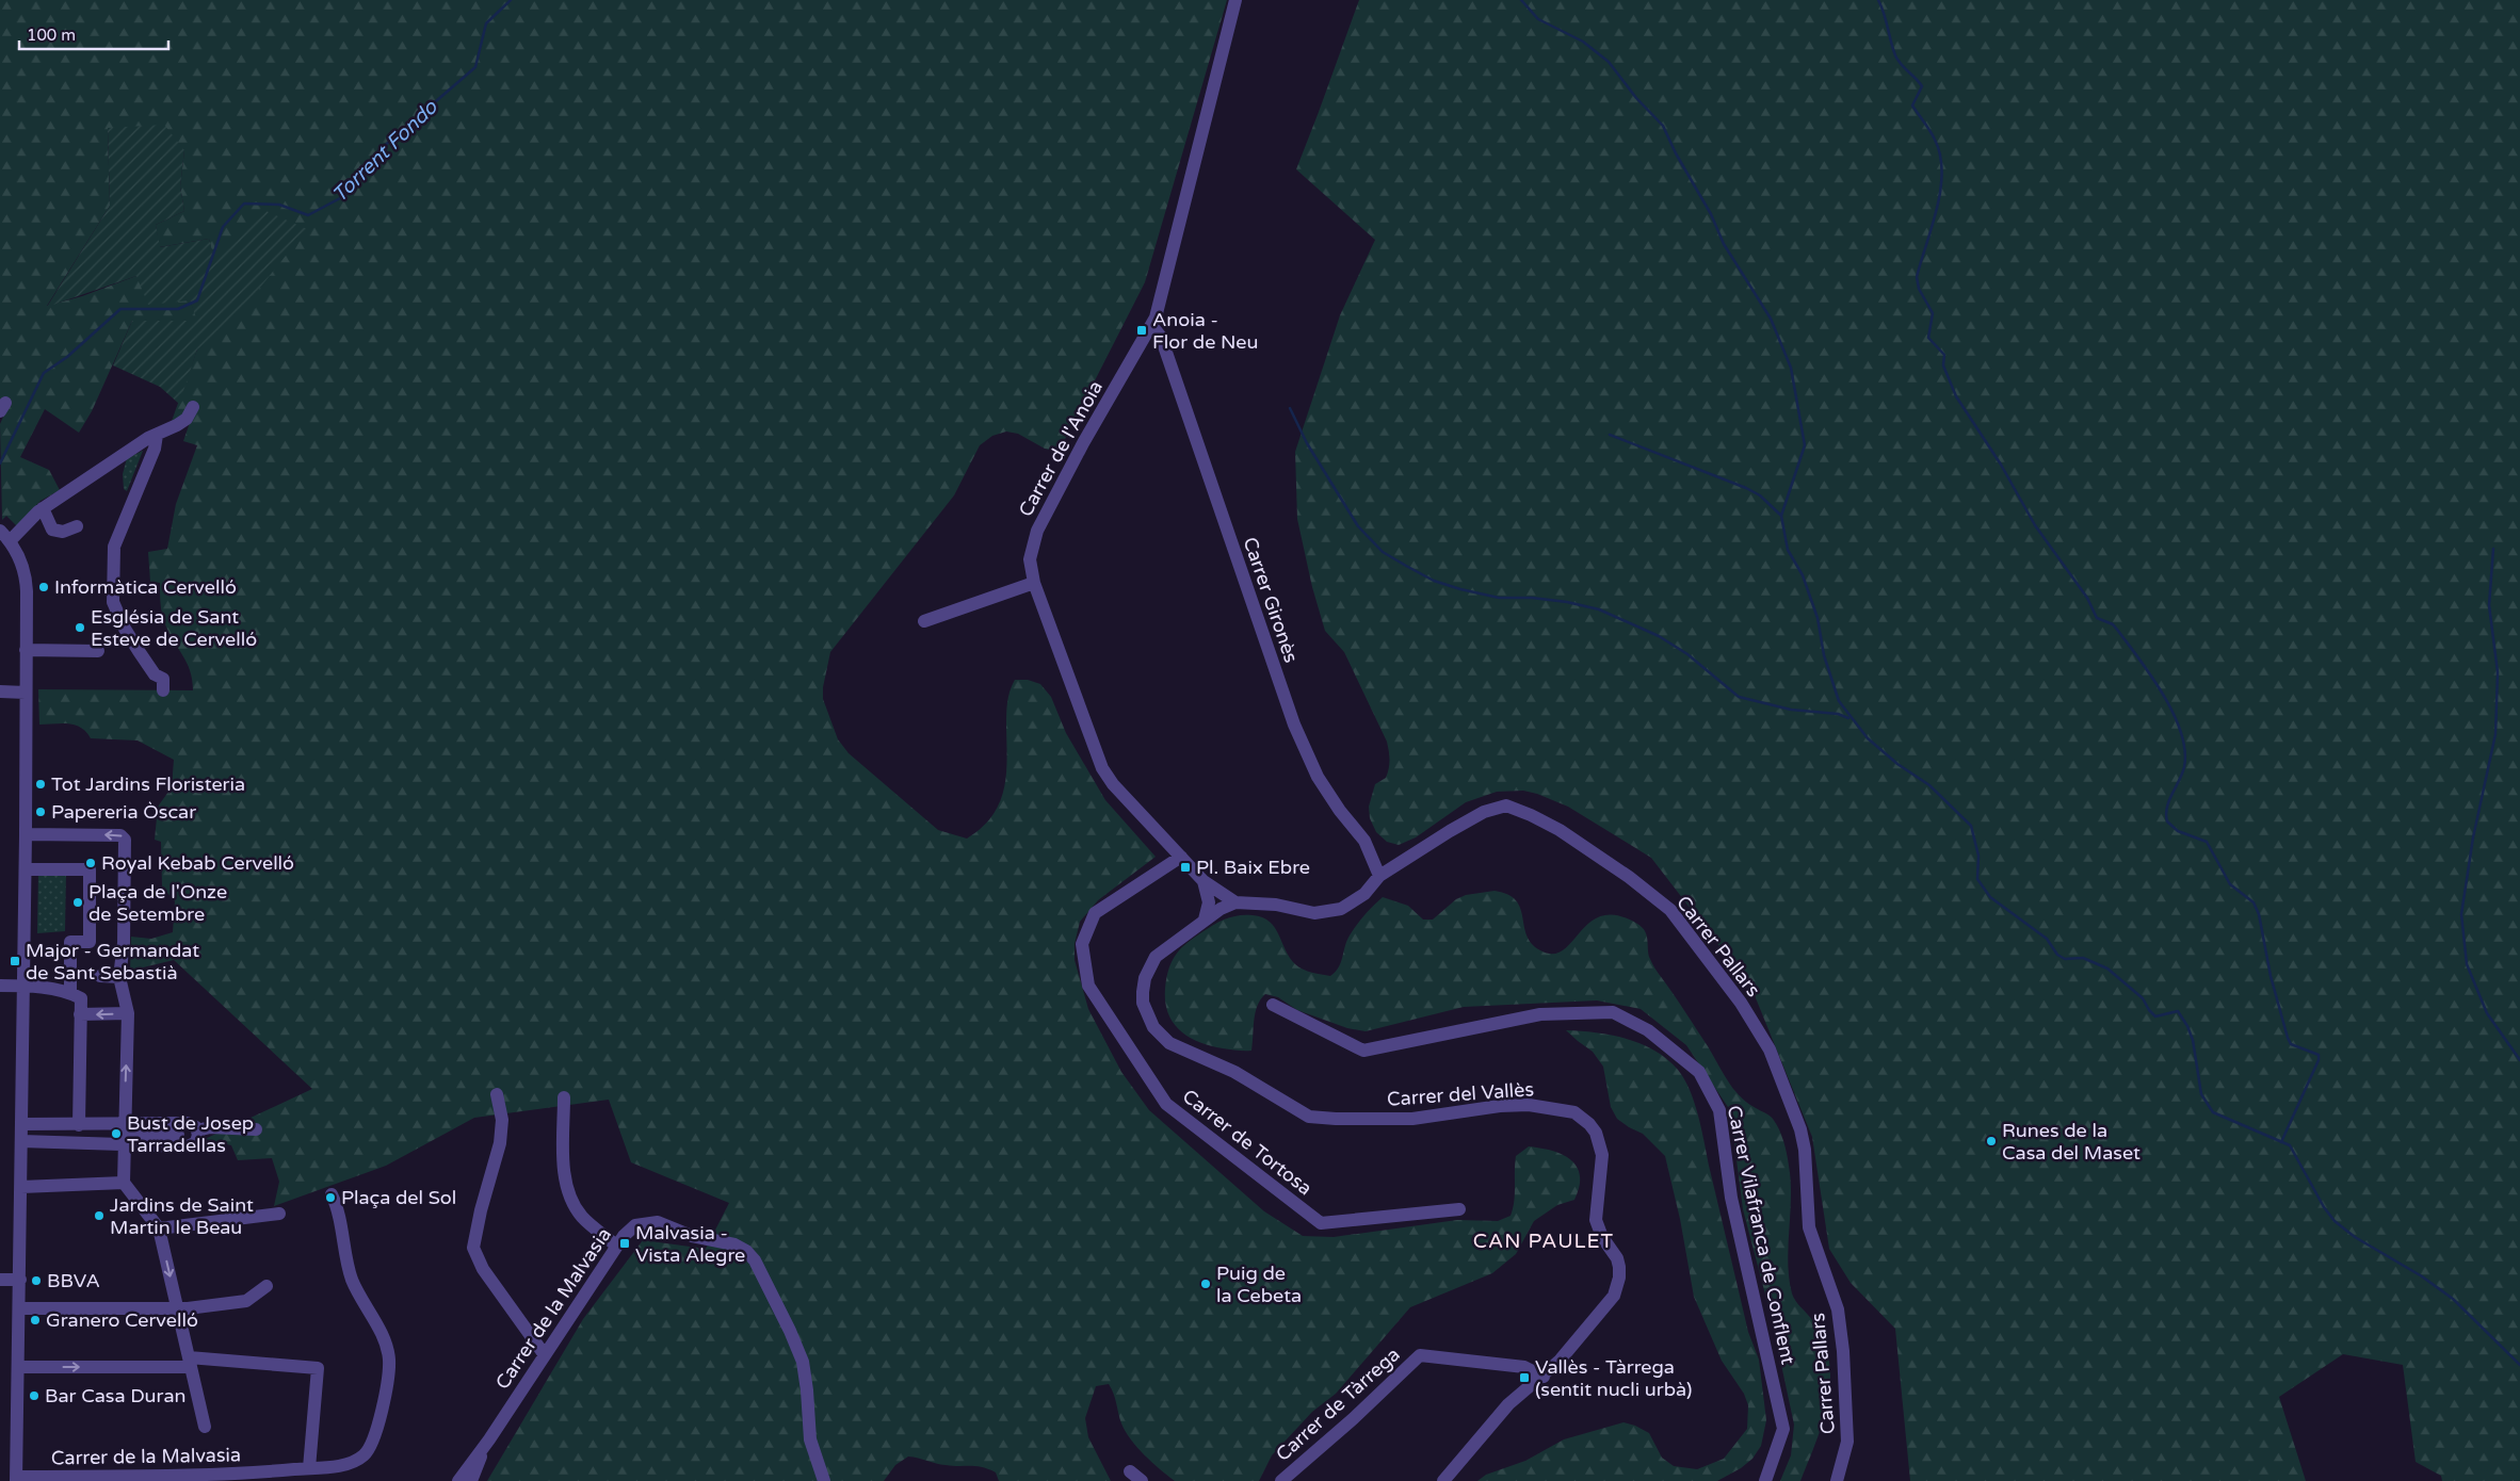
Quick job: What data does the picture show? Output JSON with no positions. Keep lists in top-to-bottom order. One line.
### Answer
{"streets":{"street":["Carrer de l'Anoia","Carrer Gironès","Carrer Pallars","Carrer del Vallès","Carrer de Tortosa","Carrer Vilafranca de Conflent","Carrer de la Malvasia","Carrer de Tàrrega"]},"crossings":[["Carrer de l'Anoia","Carrer Gironès"],["Carrer de l'Anoia","Carrer Pallars"],["Carrer de l'Anoia","Carrer del Vallès"],["Carrer de l'Anoia","Carrer de Tortosa"],["Carrer Gironès","Carrer Pallars"],["Carrer Pallars","Carrer del Vallès"],["Carrer del Vallès","Carrer de Tàrrega"]],"districts":["CAN PAULET"],"water":["Torrent Fondo"],"places":{"transit":["Anoia - Flor de Neu","Pl. Baix Ebre","Major - Germandat de Sant Sebastià","Malvasia - Vista Alegre","Vallès - Tàrrega (sentit nucli urbà)"],"other":["Informàtica Cervelló","Església de Sant Esteve de Cervelló","Tot Jardins Floristeria","Papereria Òscar","Royal Kebab Cervelló","Plaça de l'Onze de Setembre","Bust de Josep Tarradellas","Runes de la Casa del Maset","Plaça del Sol","Jardins de Saint Martin le Beau","BBVA","Puig de la Cebeta","Granero Cervelló","Bar Casa Duran"]},"scale_bar":"100 m"}
